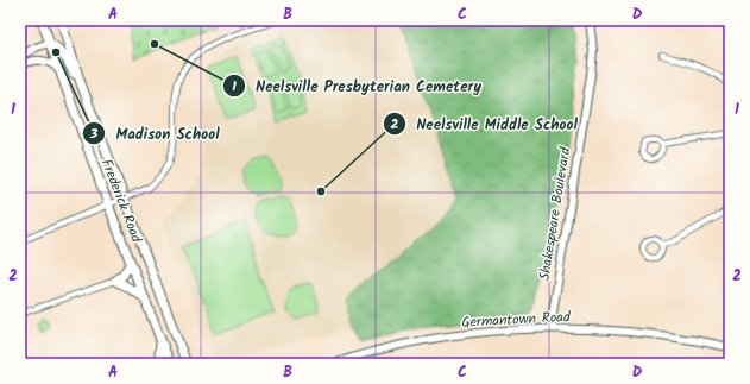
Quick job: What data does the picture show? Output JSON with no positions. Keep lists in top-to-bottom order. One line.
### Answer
{"streets":{"main road":["Frederick Road"],"street":["Shakespeare Boulevard","Germantown Road"]},"crossings":[["Shakespeare Boulevard","Germantown Road"]],"places":["Neelsville Presbyterian Cemetery","Madison School","Neelsville Middle School"],"grid":{"columns":["A","B","C","D"],"rows":["1","2"]}}
